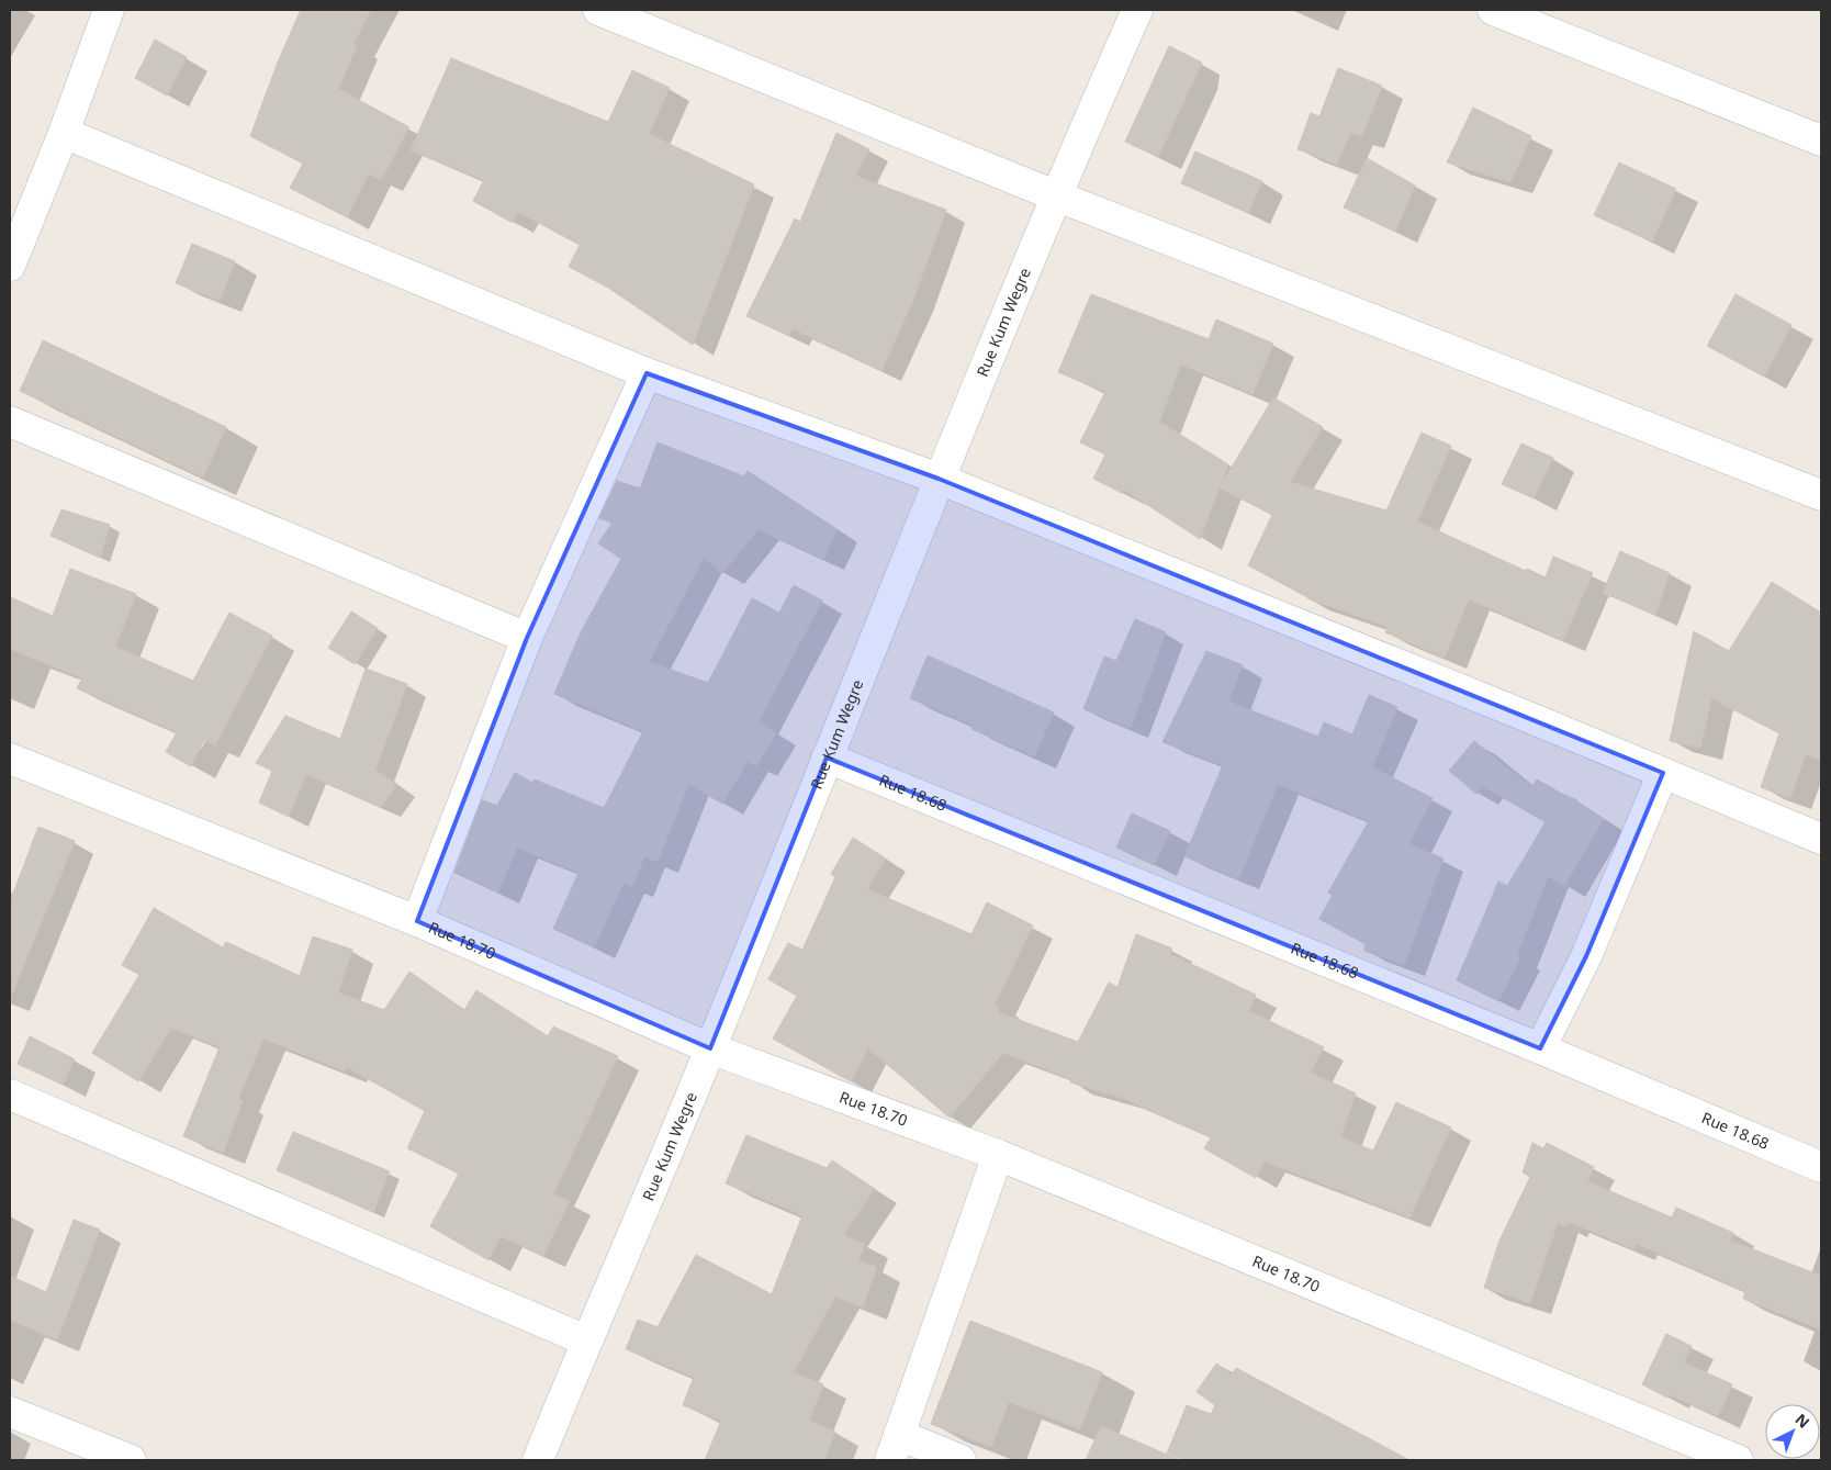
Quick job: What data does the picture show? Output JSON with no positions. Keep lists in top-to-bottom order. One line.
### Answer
{"streets":{"street":["Rue Kum Wegre","Rue 18.68","Rue 18.70"]},"crossings":[["Rue Kum Wegre","Rue 18.68"],["Rue Kum Wegre","Rue 18.70"]],"north":"top right"}
